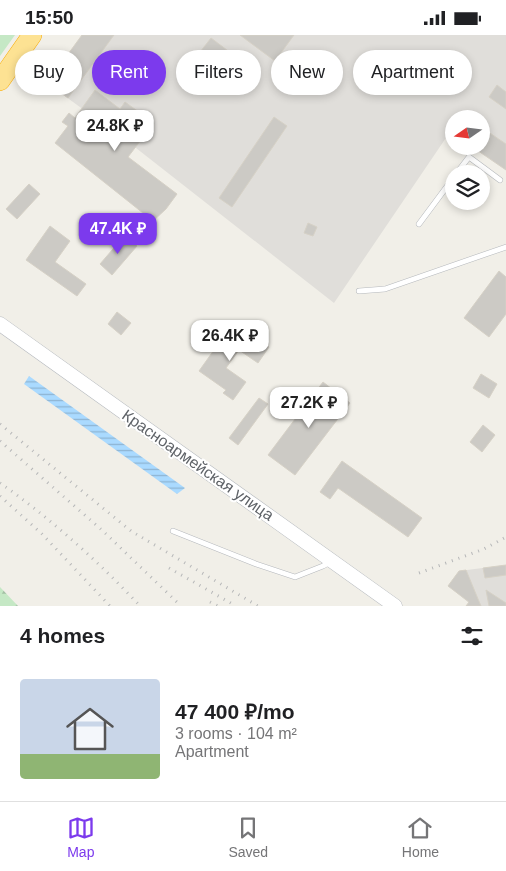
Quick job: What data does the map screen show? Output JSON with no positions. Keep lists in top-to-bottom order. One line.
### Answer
{"streets":{"main road":["Красноармейская улица"]},"north":"left","page":{"status":"15:50","chip":["Buy","Rent","Filters","New","Apartment"],"price":["24.8K ₽","47.4K ₽","26.4K ₽","27.2K ₽"],"heading":"4 homes","list":[{"name":"47 400 ₽/mo","note":"3 rooms · 104 m² · Apartment"}],"tabs":["Map","Saved","Home"]}}
